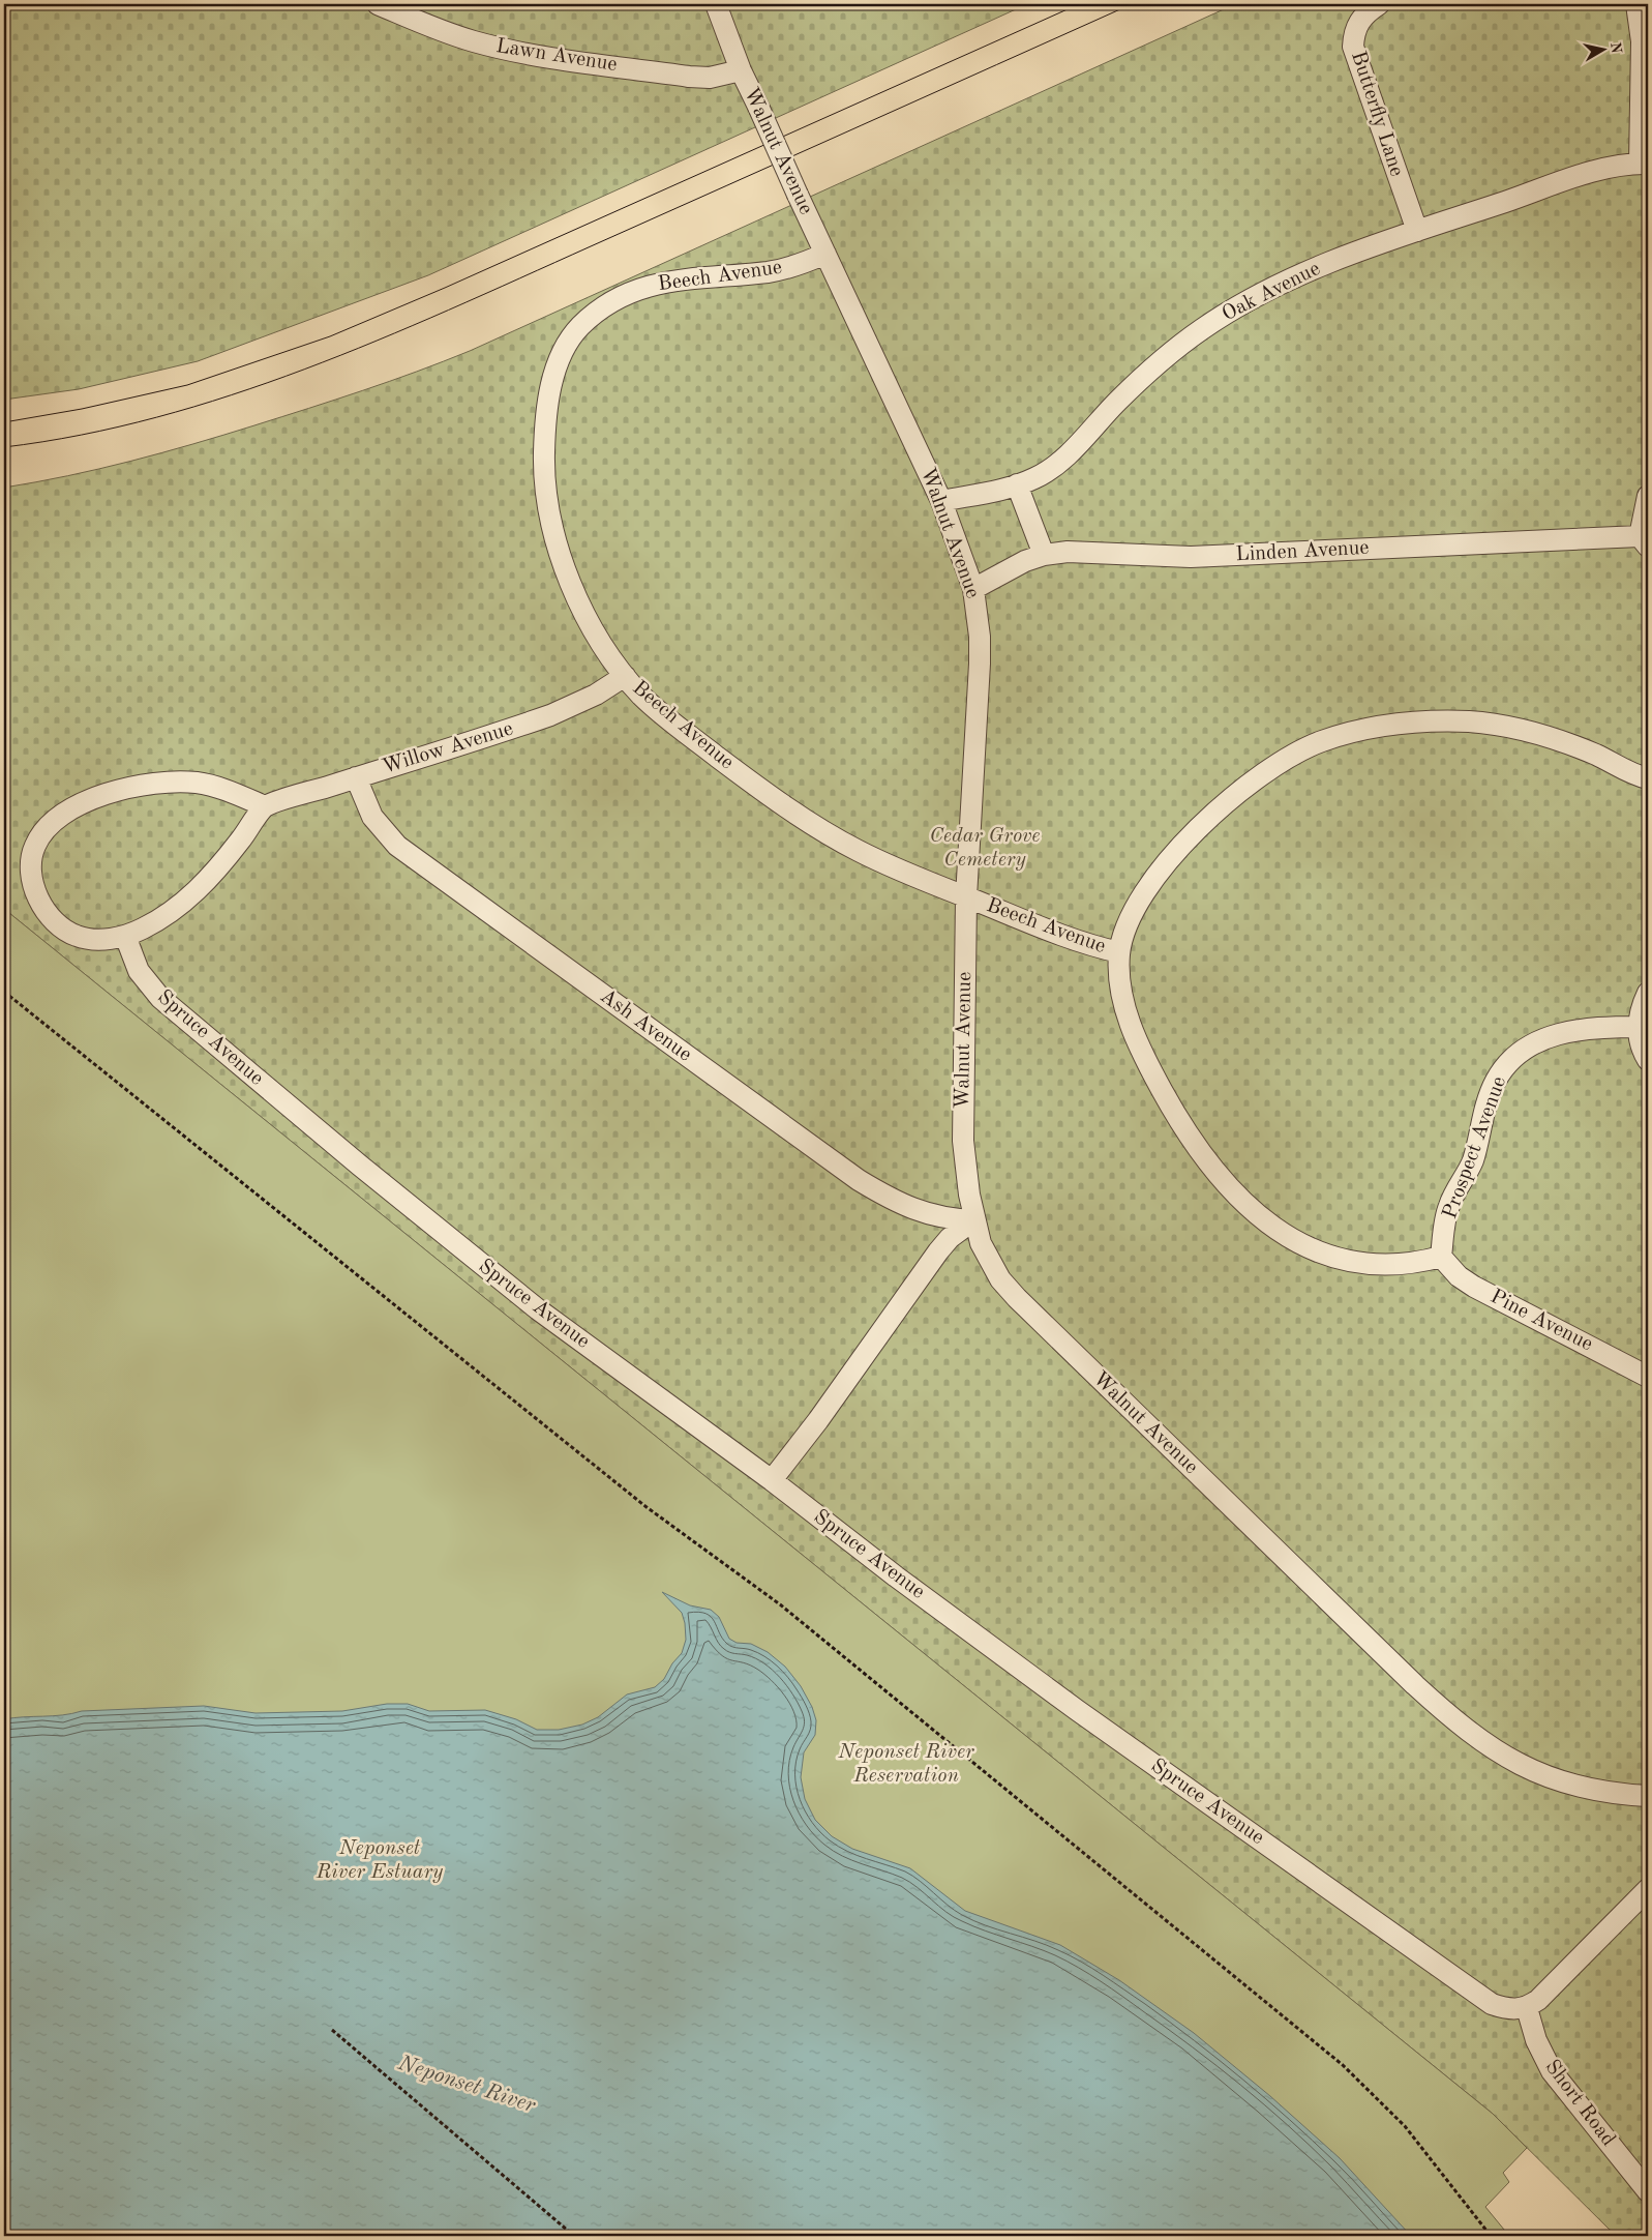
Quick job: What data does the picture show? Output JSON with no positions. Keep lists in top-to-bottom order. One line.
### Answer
{"streets":{"lane":["Lawn Avenue","Butterfly Lane","Walnut Avenue","Beech Avenue","Oak Avenue","Linden Avenue","Willow Avenue","Ash Avenue","Spruce Avenue","Prospect Avenue","Pine Avenue","Short Road"]},"crossings":[["Lawn Avenue","Walnut Avenue"],["Butterfly Lane","Oak Avenue"],["Walnut Avenue","Beech Avenue"],["Walnut Avenue","Oak Avenue"],["Walnut Avenue","Linden Avenue"],["Walnut Avenue","Ash Avenue"],["Beech Avenue","Willow Avenue"],["Willow Avenue","Ash Avenue"],["Spruce Avenue","Short Road"],["Prospect Avenue","Pine Avenue"]],"water":["Neponset River"],"parks":["Cedar Grove Cemetery","Neponset River Reservation","Neponset River Estuary"],"north":"right"}
